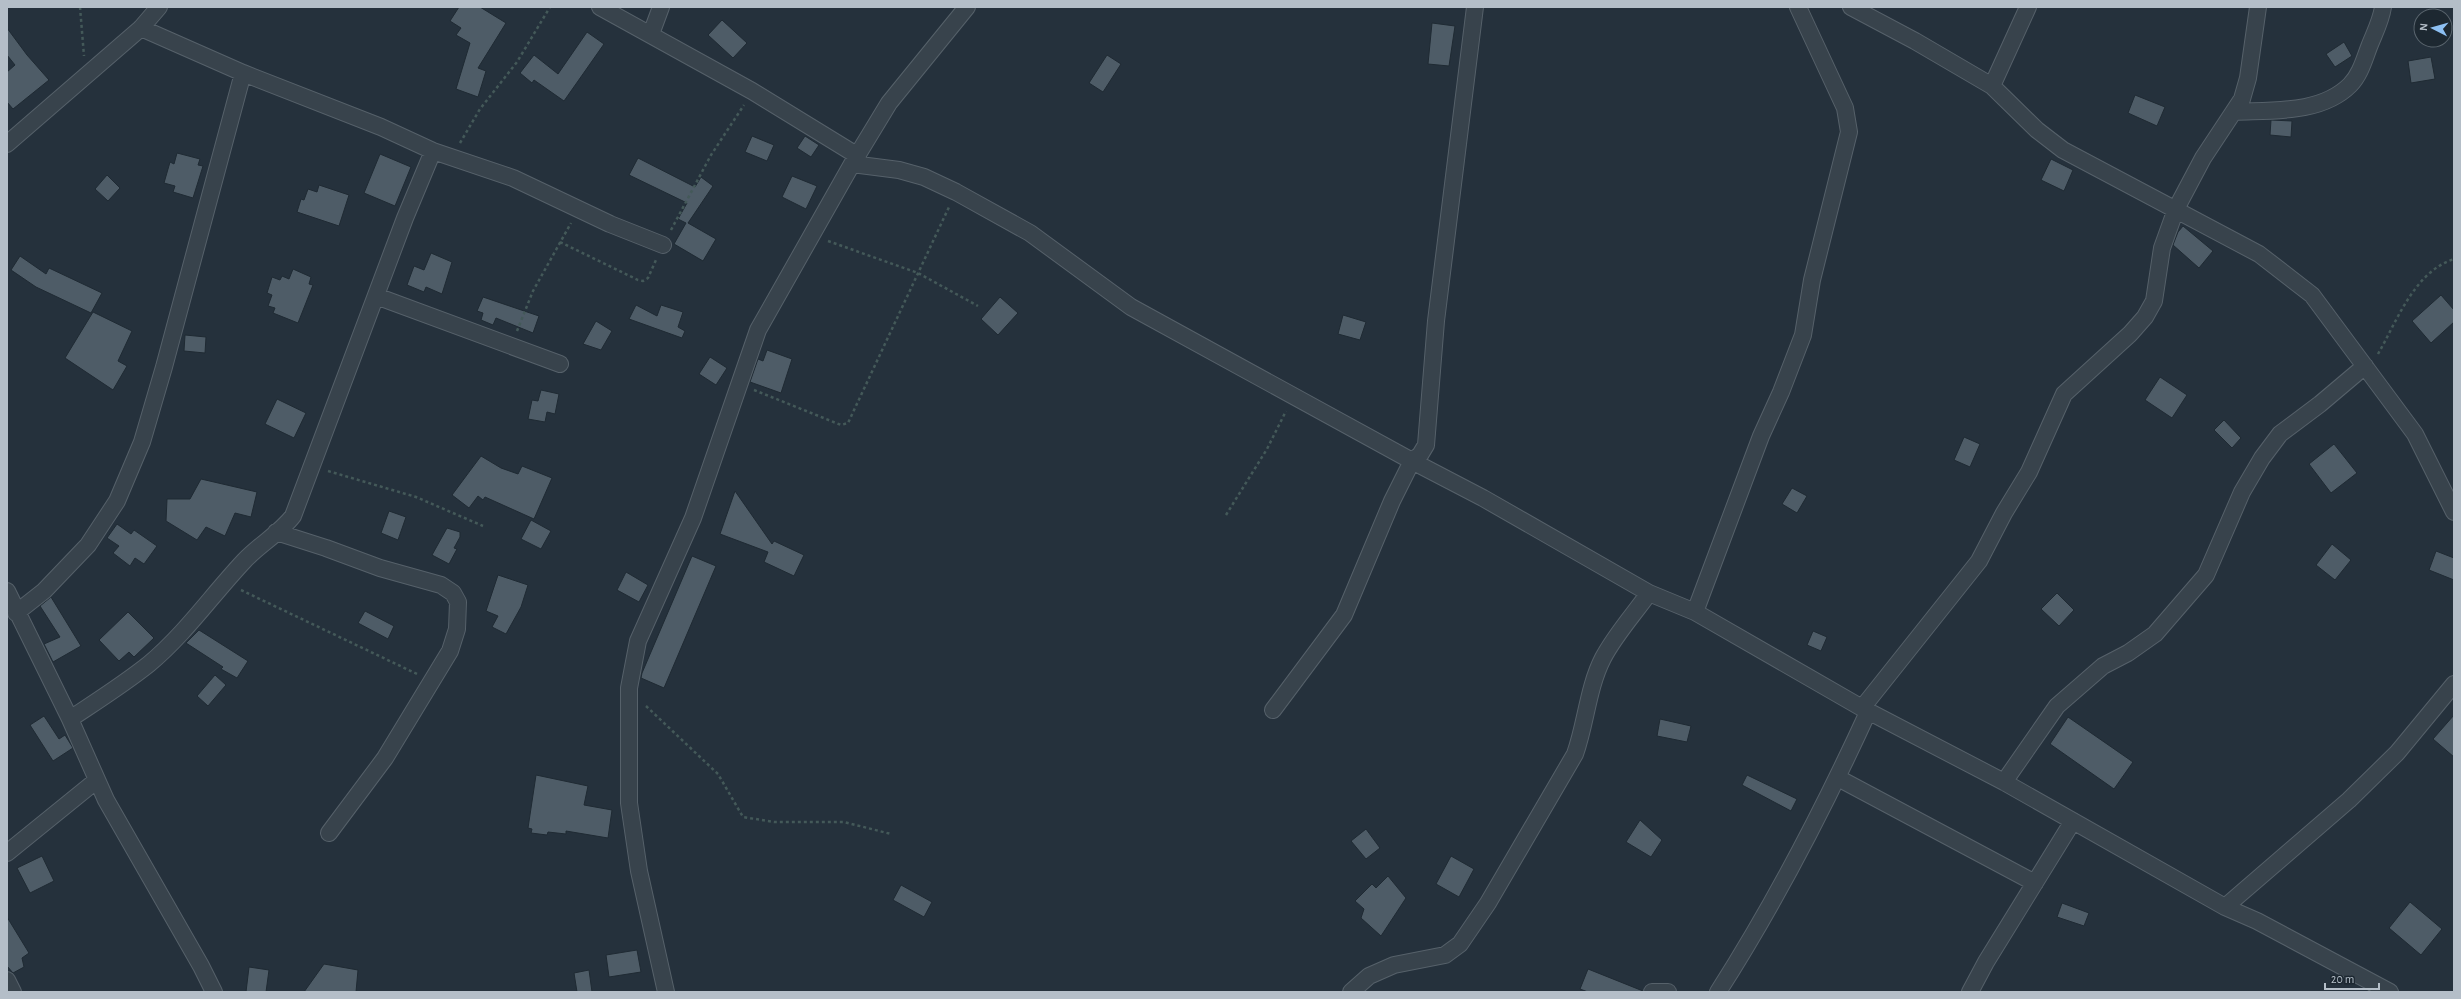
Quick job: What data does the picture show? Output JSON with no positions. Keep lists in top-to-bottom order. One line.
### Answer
{"scale_bar":"20 m","north":"left"}
